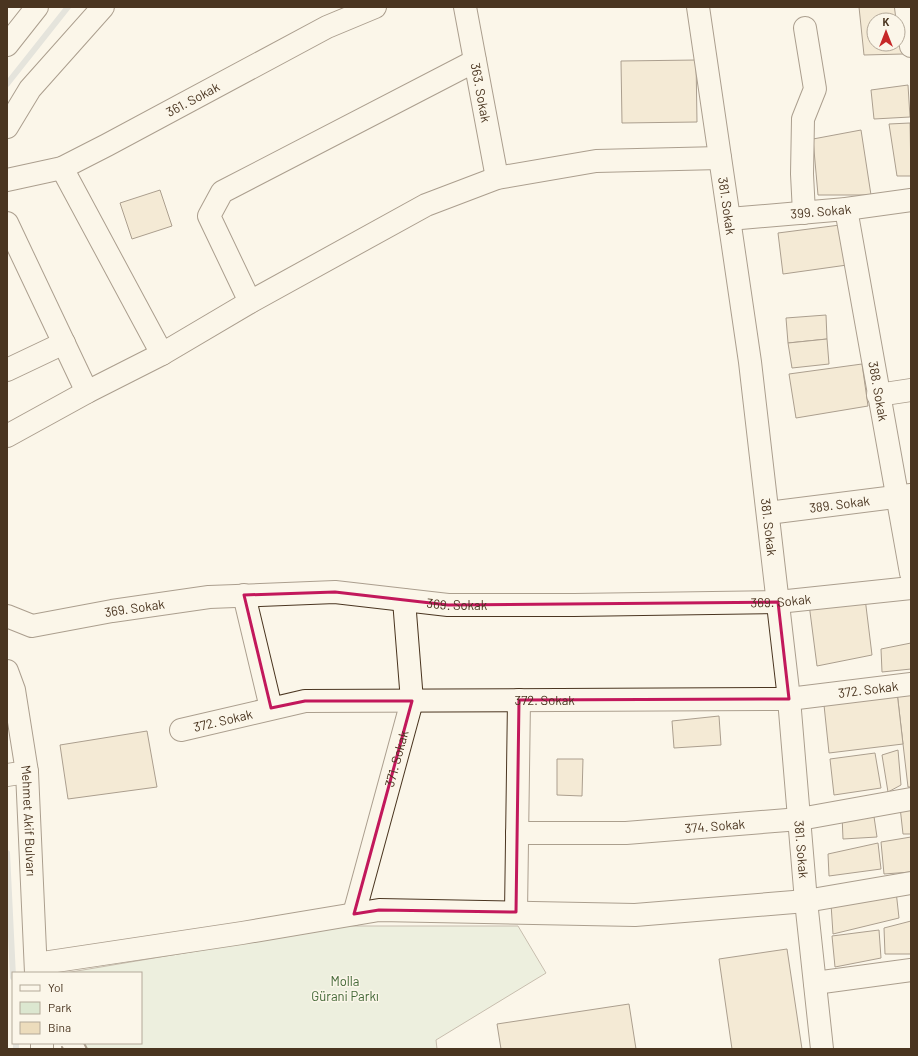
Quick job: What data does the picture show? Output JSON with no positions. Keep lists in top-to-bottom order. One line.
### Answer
{"streets":{"street":["363. Sokak","361. Sokak","381. Sokak","399. Sokak","388. Sokak","389. Sokak","369. Sokak","372. Sokak","371. Sokak","Mehmet Akif Bulvarı","374. Sokak"]},"crossings":[["381. Sokak","399. Sokak"],["381. Sokak","389. Sokak"],["381. Sokak","369. Sokak"],["381. Sokak","372. Sokak"],["381. Sokak","374. Sokak"],["399. Sokak","388. Sokak"],["388. Sokak","389. Sokak"],["369. Sokak","371. Sokak"],["372. Sokak","371. Sokak"]],"parks":["Molla Gürani Parkı"],"legend":["Yol","Park","Bina"],"north":"top"}
